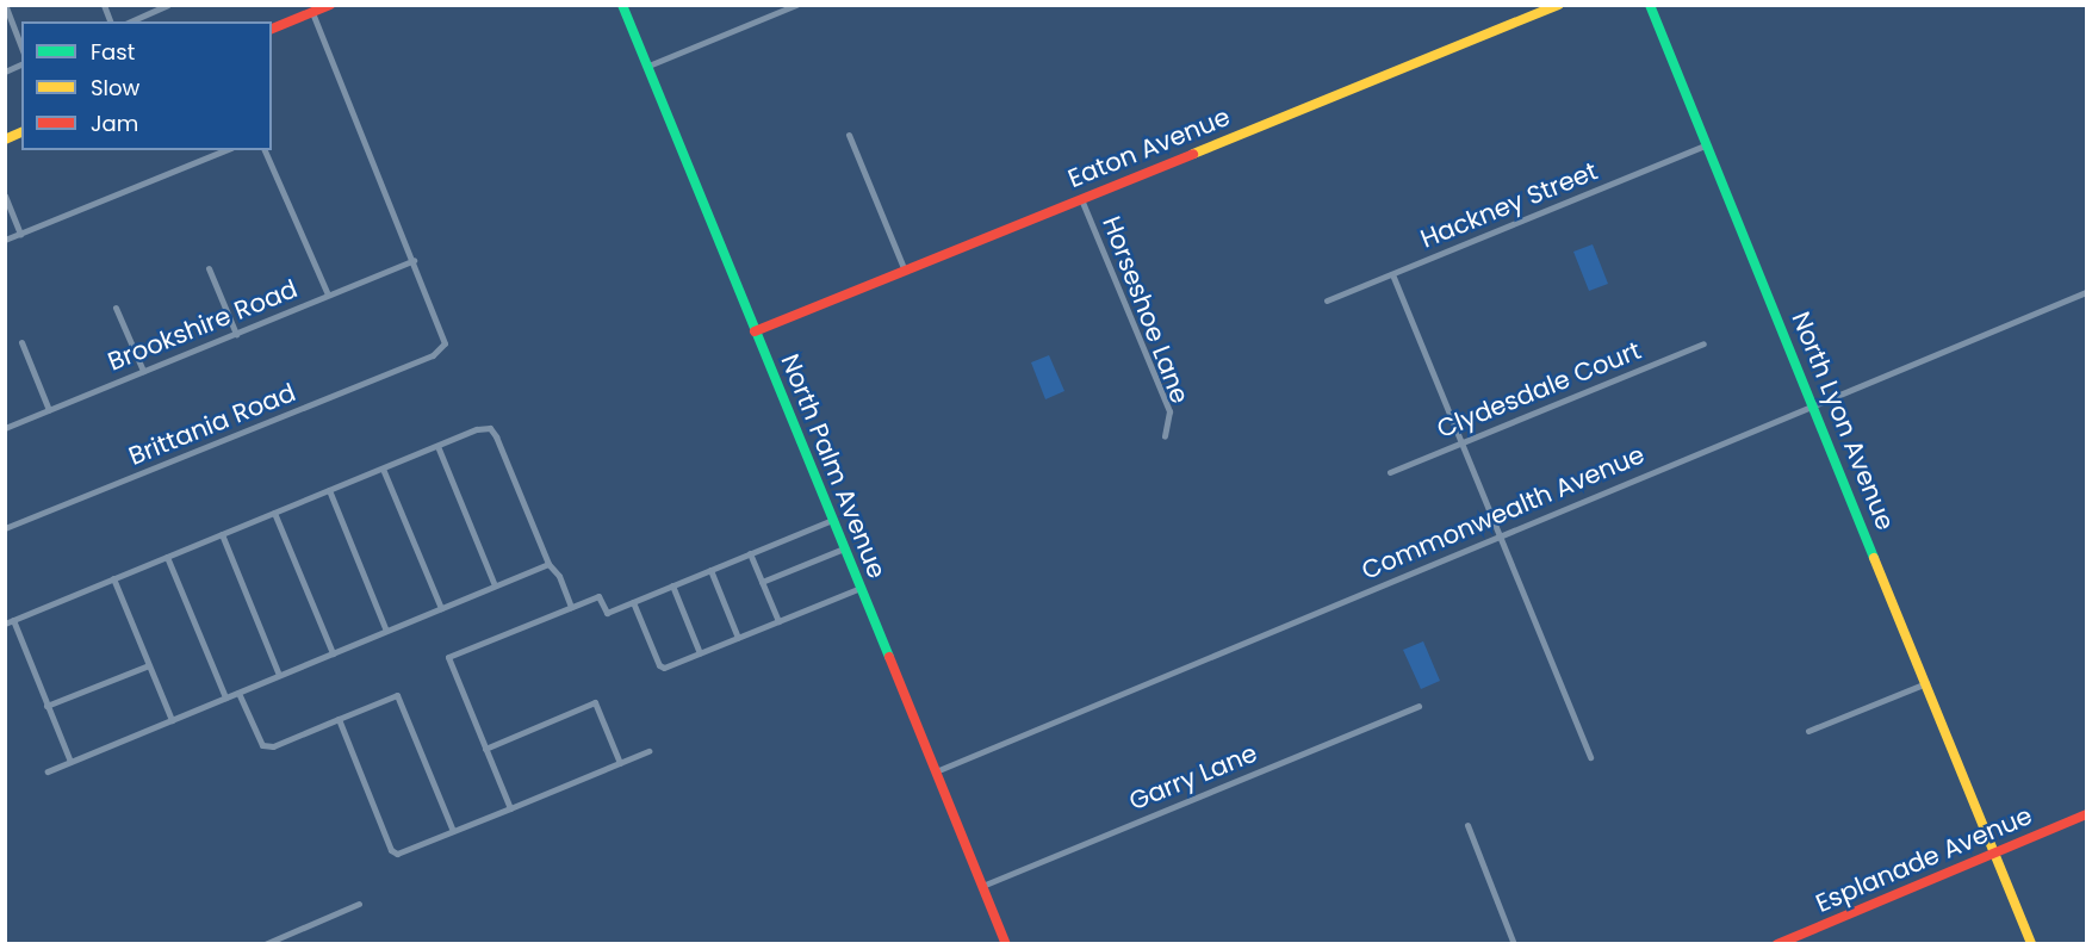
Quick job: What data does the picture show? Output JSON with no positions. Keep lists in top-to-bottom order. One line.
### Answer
{"streets":{"street":["Eaton Avenue","Hackney Street","Horseshoe Lane","Brookshire Road","Clydesdale Court","North Lyon Avenue","Brittania Road","North Palm Avenue","Commonwealth Avenue","Garry Lane","Esplanade Avenue"]},"crossings":[["Eaton Avenue","Horseshoe Lane"],["Eaton Avenue","North Palm Avenue"],["Hackney Street","North Lyon Avenue"],["Brookshire Road","Brittania Road"],["North Lyon Avenue","Commonwealth Avenue"],["North Lyon Avenue","Esplanade Avenue"],["North Palm Avenue","Commonwealth Avenue"],["North Palm Avenue","Garry Lane"]],"legend":["Fast","Slow","Jam"]}
